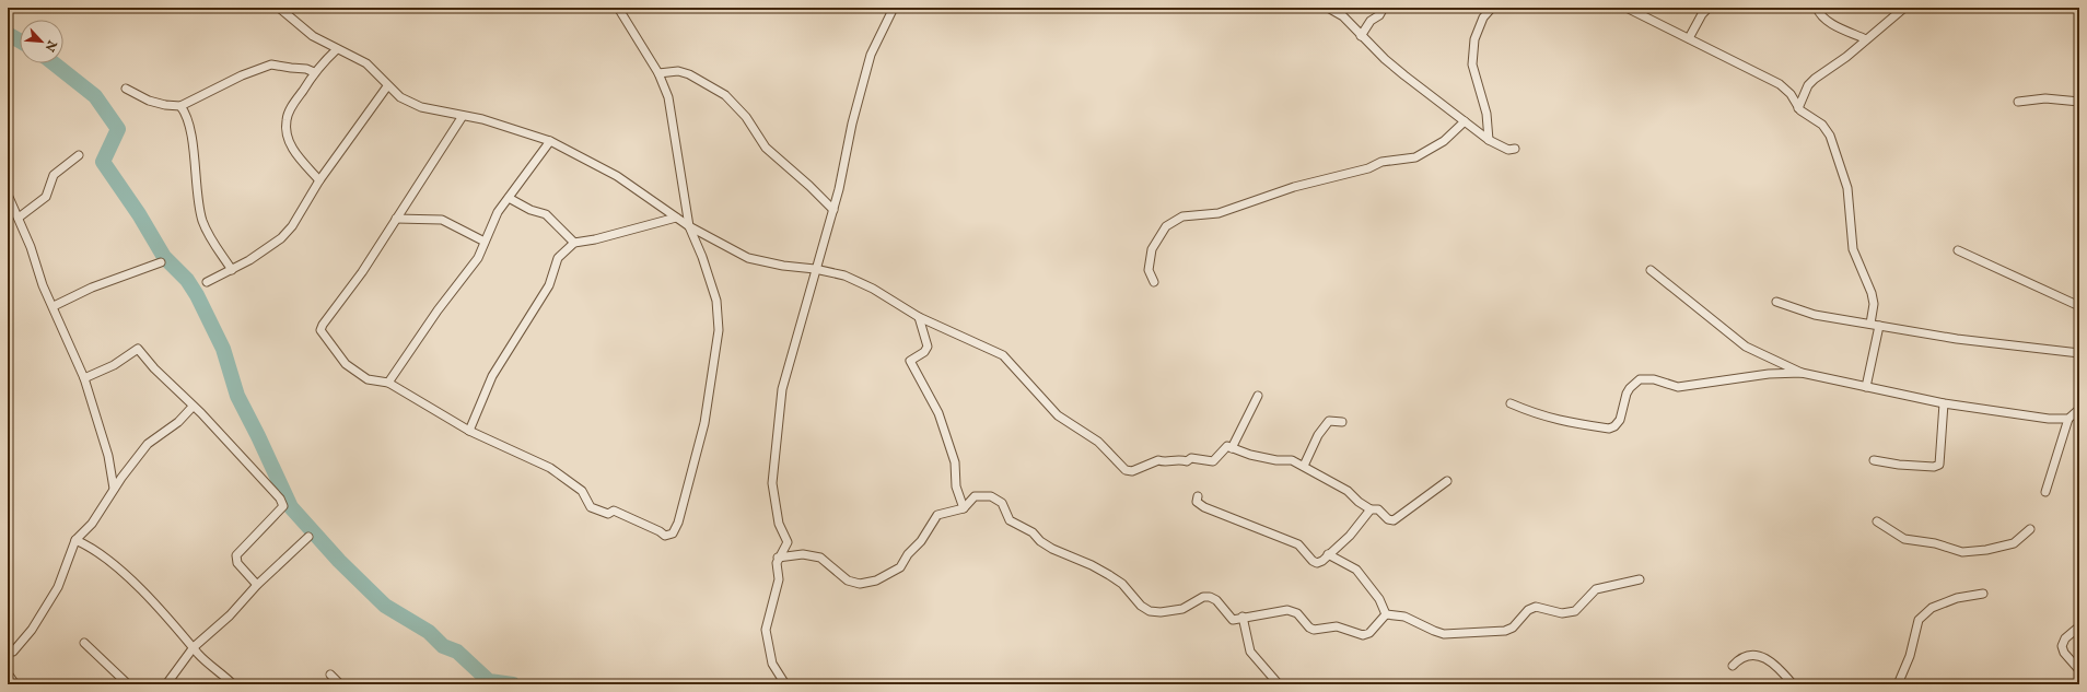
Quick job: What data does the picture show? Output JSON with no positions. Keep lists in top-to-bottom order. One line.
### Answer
{"north":"bottom right"}
